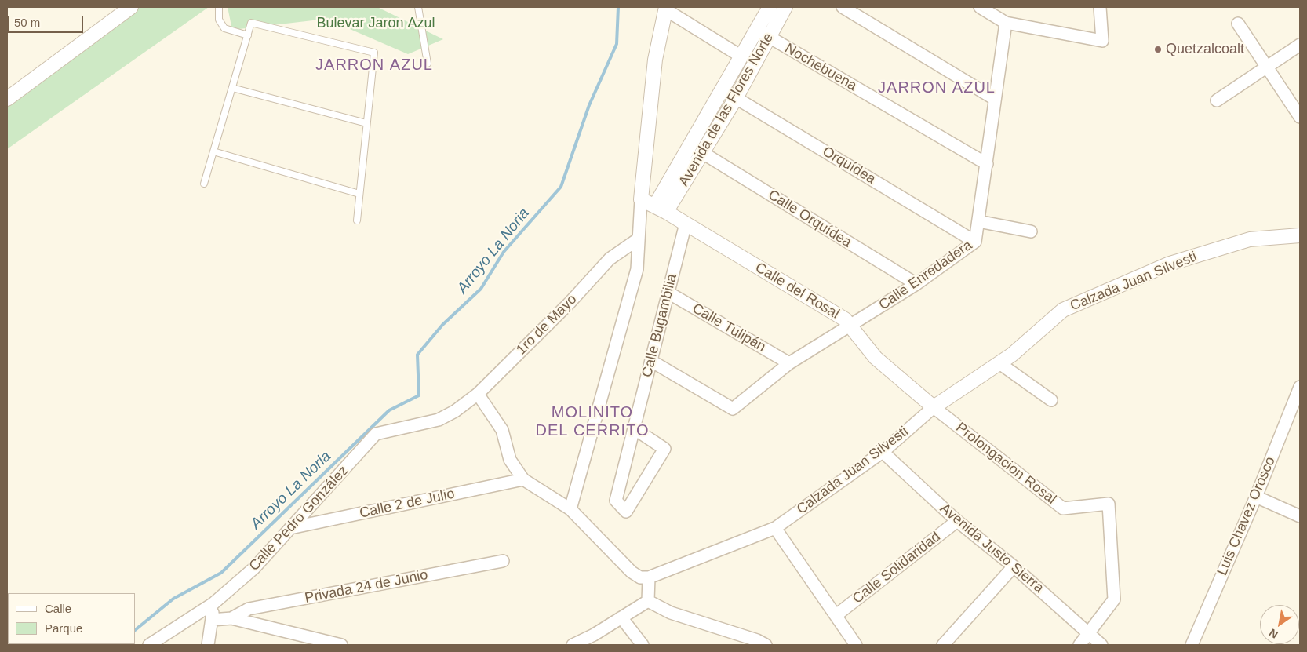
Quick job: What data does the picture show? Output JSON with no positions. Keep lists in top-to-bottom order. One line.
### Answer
{"streets":{"street":["Nochebuena","Avenida de las Flores Norte","Orquídea","Calle Orquídea","Calle Enredadera","Calzada Juan Silvesti","Calle del Rosal","1ro de Mayo","Calle Bugambilia","Calle Tulipán","Prolongacion Rosal","Calle 2 de Julio","Luis Chavez Orosco","Calle Pedro González","Avenida Justo Sierra","Calle Solidaridad","Privada 24 de Junio"]},"crossings":[["Nochebuena","Avenida de las Flores Norte"],["Nochebuena","Calle Enredadera"],["Avenida de las Flores Norte","Orquídea"],["Avenida de las Flores Norte","Calle Orquídea"],["Avenida de las Flores Norte","Calle del Rosal"],["Orquídea","Calle Enredadera"],["Calle Orquídea","Calle Enredadera"],["Calle Enredadera","Calle del Rosal"],["Calle Enredadera","Calle Bugambilia"],["Calle Enredadera","Calle Tulipán"],["Calzada Juan Silvesti","Calle del Rosal"],["Calzada Juan Silvesti","Prolongacion Rosal"],["Calzada Juan Silvesti","Avenida Justo Sierra"],["Calle del Rosal","Calle Bugambilia"],["Calle del Rosal","Prolongacion Rosal"],["1ro de Mayo","Calle Pedro González"],["Calle Bugambilia","Calle Tulipán"],["Prolongacion Rosal","Avenida Justo Sierra"],["Calle 2 de Julio","Calle Pedro González"],["Avenida Justo Sierra","Calle Solidaridad"]],"districts":["JARRON AZUL","JARRON AZUL","MOLINITO DEL CERRITO"],"water":["Arroyo La Noria"],"parks":["Bulevar Jaron Azul"],"places":["Quetzalcoalt"],"legend":["Calle","Parque"],"scale_bar":"50 m","north":"bottom left"}
